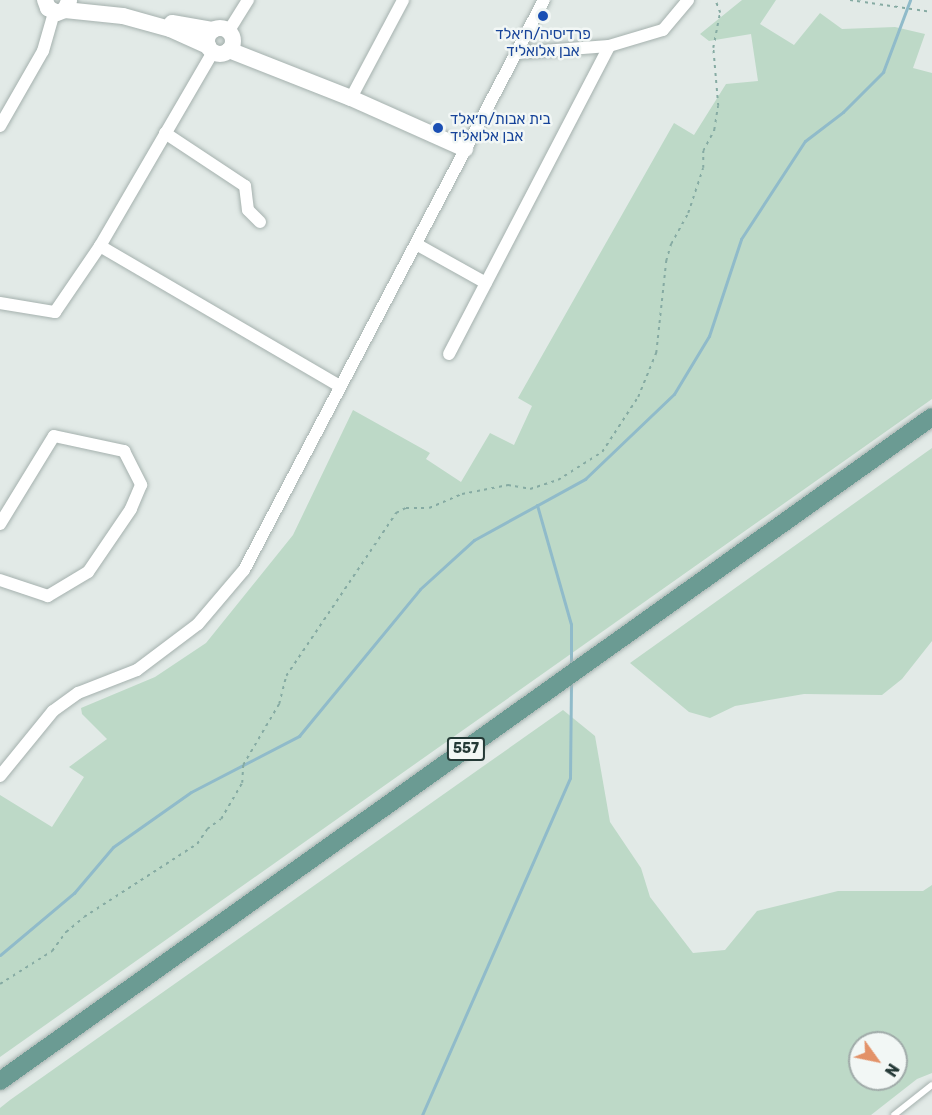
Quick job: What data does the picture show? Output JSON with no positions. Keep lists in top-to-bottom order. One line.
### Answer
{"streets":{"main road":["557"]},"places":["פרדיסיה/ח׳אלד אבן אלואליד","בית אבות/ח׳אלד אבן אלואליד"],"north":"bottom right"}
